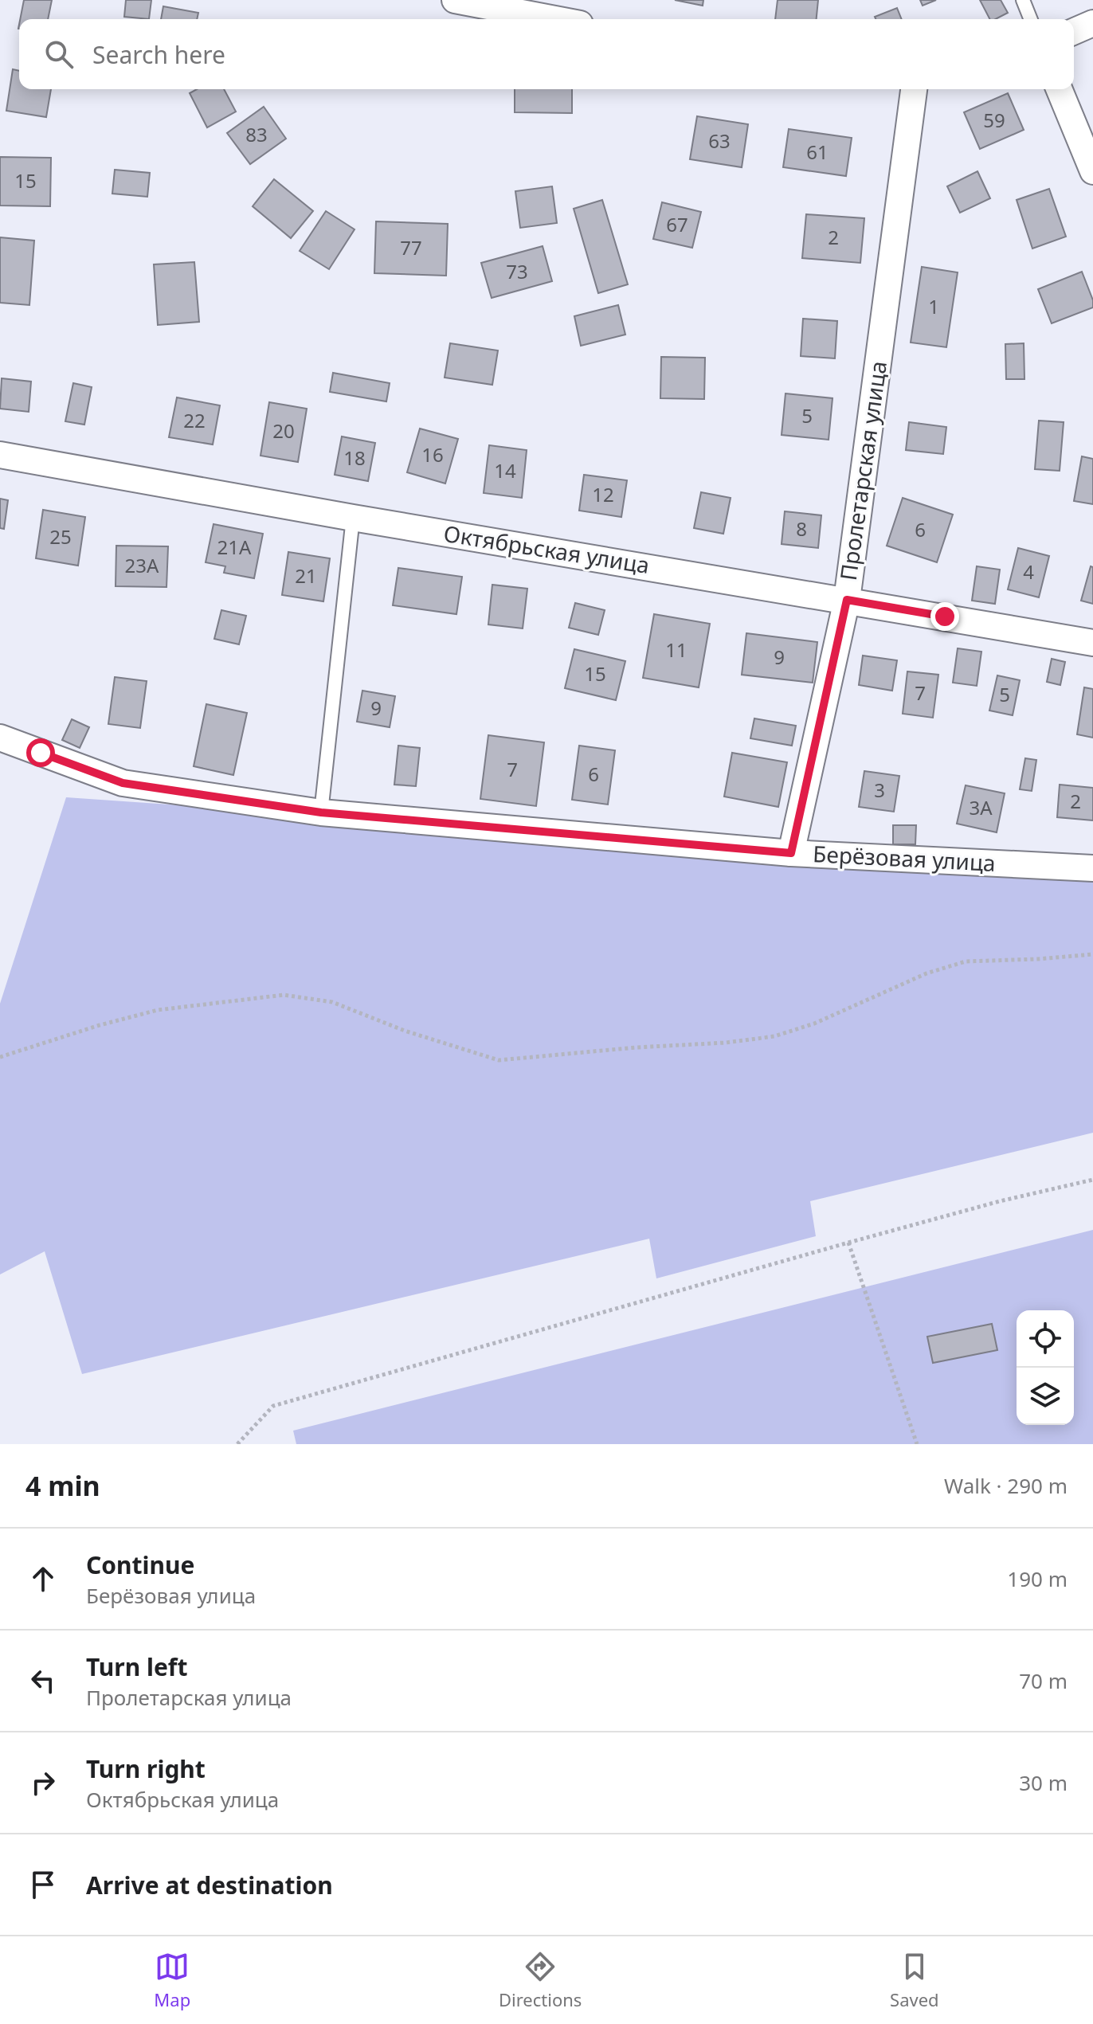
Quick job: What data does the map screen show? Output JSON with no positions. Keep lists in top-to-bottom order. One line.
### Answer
{"streets":{"street":["Пролетарская улица","Октябрьская улица","Берёзовая улица"]},"crossings":[["Пролетарская улица","Октябрьская улица"],["Пролетарская улица","Берёзовая улица"]],"house_numbers":["59","83","63","61","15","67","2","77","73","1","5","22","20","16","18","14","12","8","6","25","21А","23А","4","21","11","9","15","7","5","9","7","6","3","2","3А"],"page":{"search":"Search here","heading":["4 min","Walk · 290 m"],"list":[["Continue","Берёзовая улица","190 m"],["Turn left","Пролетарская улица","70 m"],["Turn right","Октябрьская улица","30 m"],"Arrive at destination"],"nav":["Map","Directions","Saved"]}}
